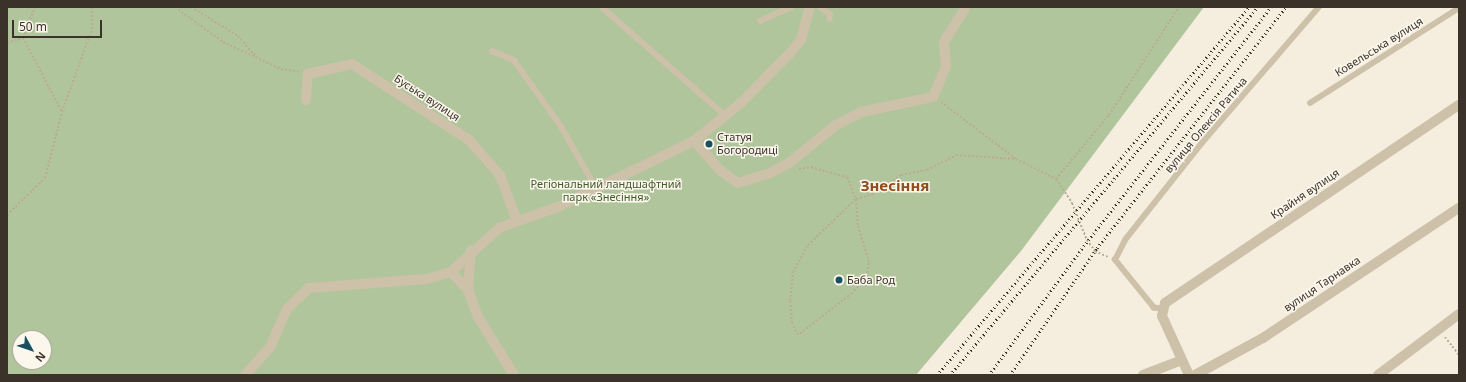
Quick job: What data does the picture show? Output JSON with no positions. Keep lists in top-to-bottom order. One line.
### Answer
{"streets":{"street":["Буська вулиця","Крайня вулиця","вулиця Тарнавка"],"lane":["Ковельська вулиця","вулиця Олексія Ратича"]},"districts":["Знесіння"],"parks":["Регіональний ландшафтний парк «Знесіння»"],"places":["Статуя Богородиці","Баба Род"],"scale_bar":"50 m","north":"bottom right"}
